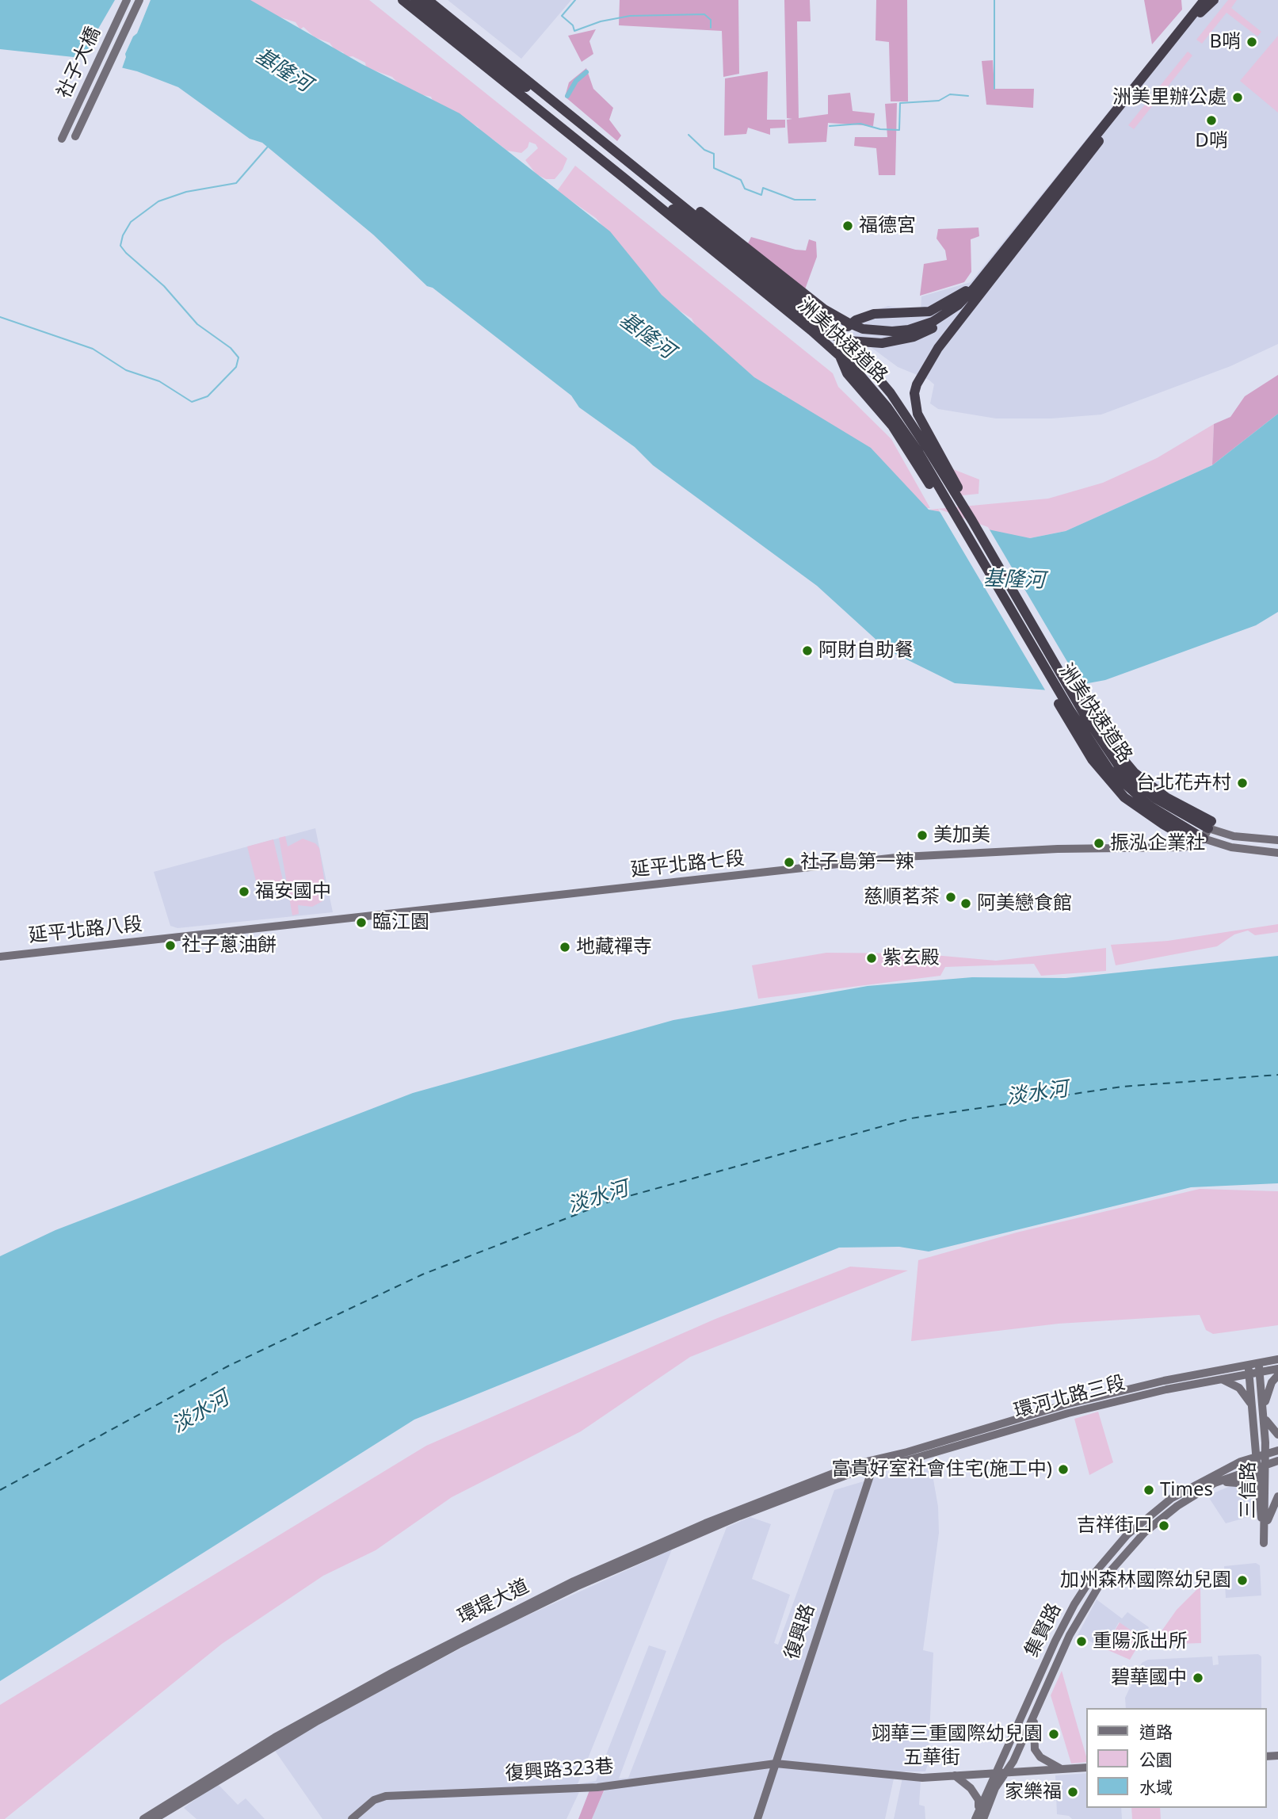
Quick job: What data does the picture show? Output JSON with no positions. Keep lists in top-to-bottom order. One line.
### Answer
{"streets":{"highway":["洲美快速道路"],"street":["社子大橋","延平北路七段","延平北路八段","環河北路三段","三信路","環堤大道","集賢路","復興路","五華街","復興路323巷"]},"crossings":[["延平北路七段","延平北路八段"],["環河北路三段","三信路"],["環河北路三段","環堤大道"],["環河北路三段","復興路"],["三信路","集賢路"],["環堤大道","復興路"],["集賢路","五華街"],["復興路","五華街"],["復興路","復興路323巷"],["五華街","復興路323巷"]],"water":["基隆河","淡水河"],"places":["B哨","洲美里辦公處","D哨","福德宮","阿財自助餐","台北花卉村","美加美","振泓企業社","社子島第一辣","福安國中","慈順茗茶","阿美戀食館","臨江園","社子蔥油餅","地藏禪寺","紫玄殿","富貴好室社會住宅(施工中)","Times","吉祥街口","加州森林國際幼兒園","重陽派出所","碧華國中","翊華三重國際幼兒園","家樂福"],"legend":["道路","公園","水域"]}
